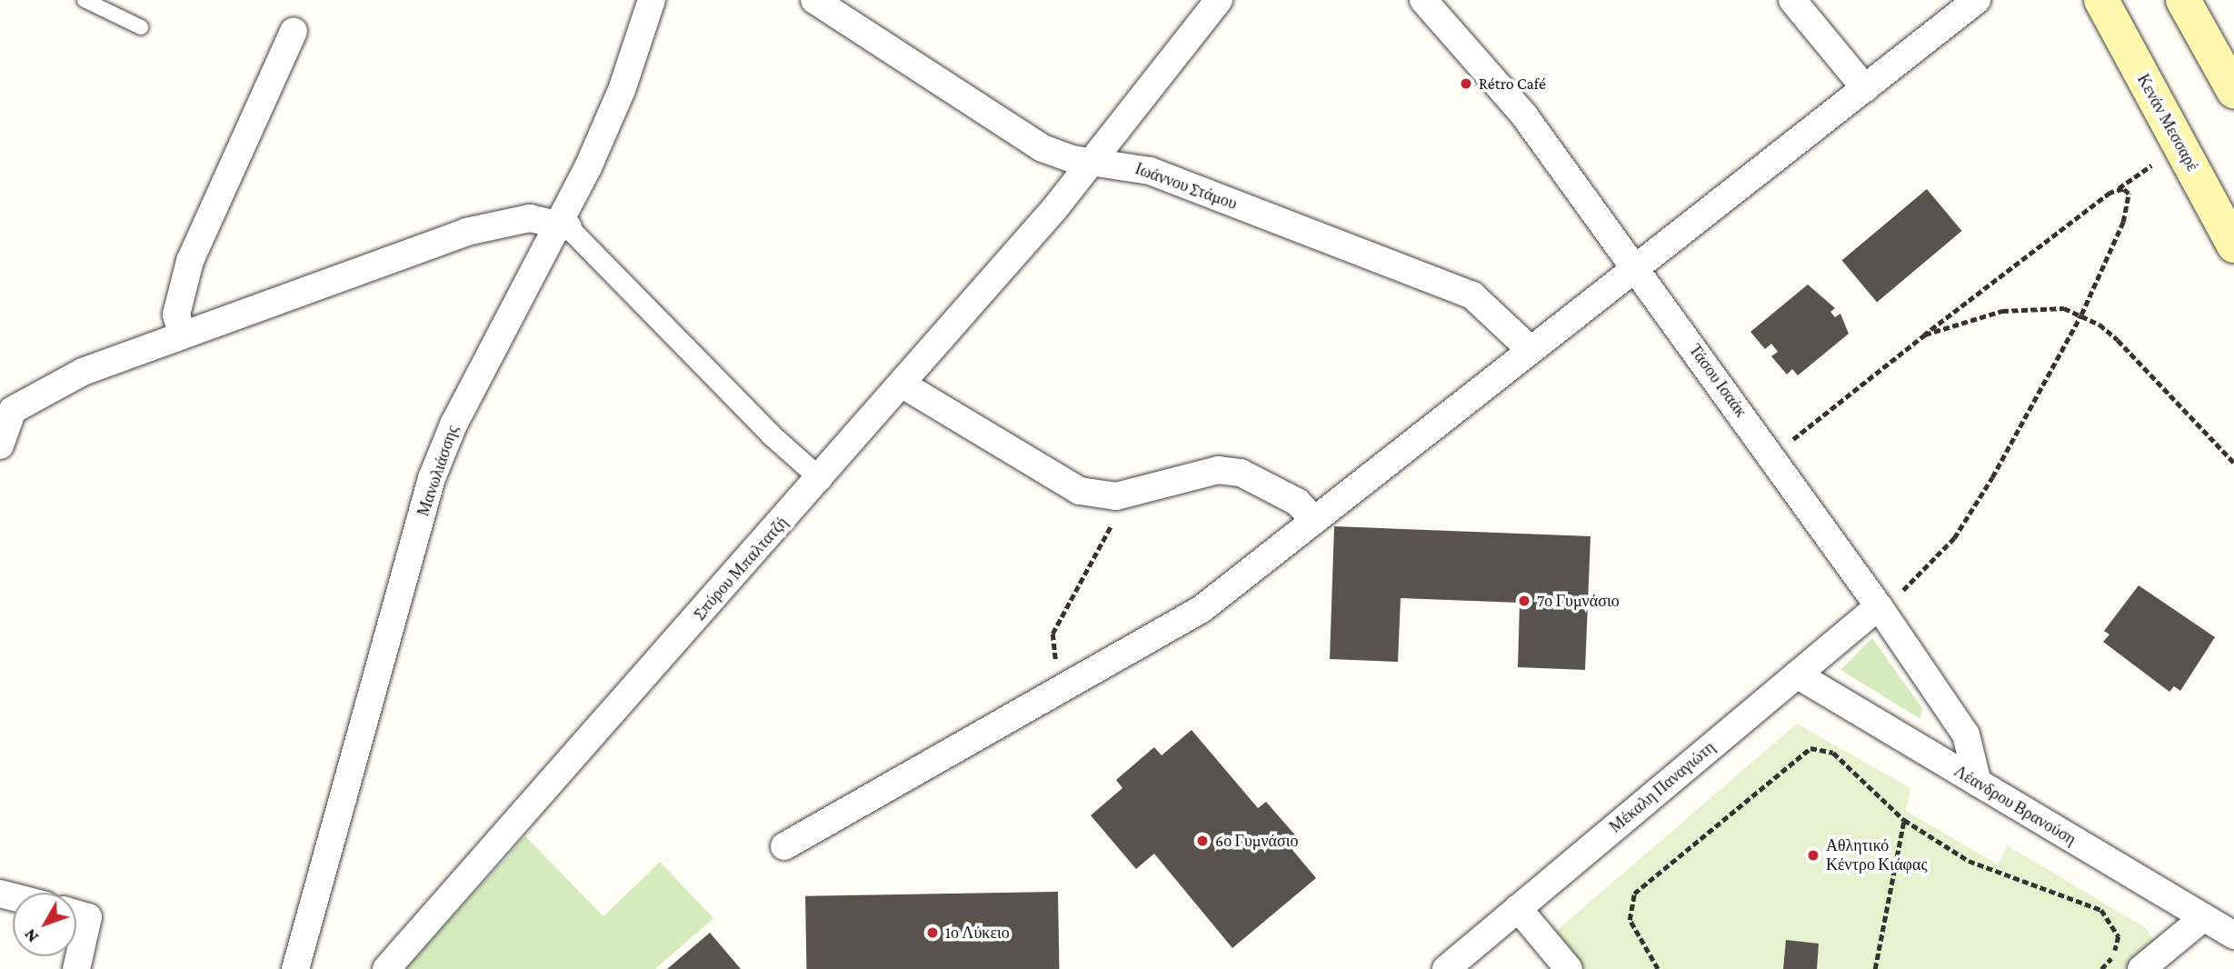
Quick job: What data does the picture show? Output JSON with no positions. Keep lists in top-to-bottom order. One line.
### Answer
{"streets":{"main road":["Κενάν Μεσσαρέ"],"street":["Ιωάννου Στάμου","Τάσου Ισαάκ","Μανωλιάσσης","Σπύρου Μπαλτατζή","Μέκαλη Παναγιώτη","Λέανδρου Βρανούση"]},"crossings":[["Ιωάννου Στάμου","Σπύρου Μπαλτατζή"],["Τάσου Ισαάκ","Μέκαλη Παναγιώτη"],["Τάσου Ισαάκ","Λέανδρου Βρανούση"],["Μέκαλη Παναγιώτη","Λέανδρου Βρανούση"]],"places":["Rétro Café","7ο Γυμνάσιο","6ο Γυμνάσιο","Αθλητικό Κέντρο Κιάφας","1ο Λύκειο"],"north":"bottom left"}
